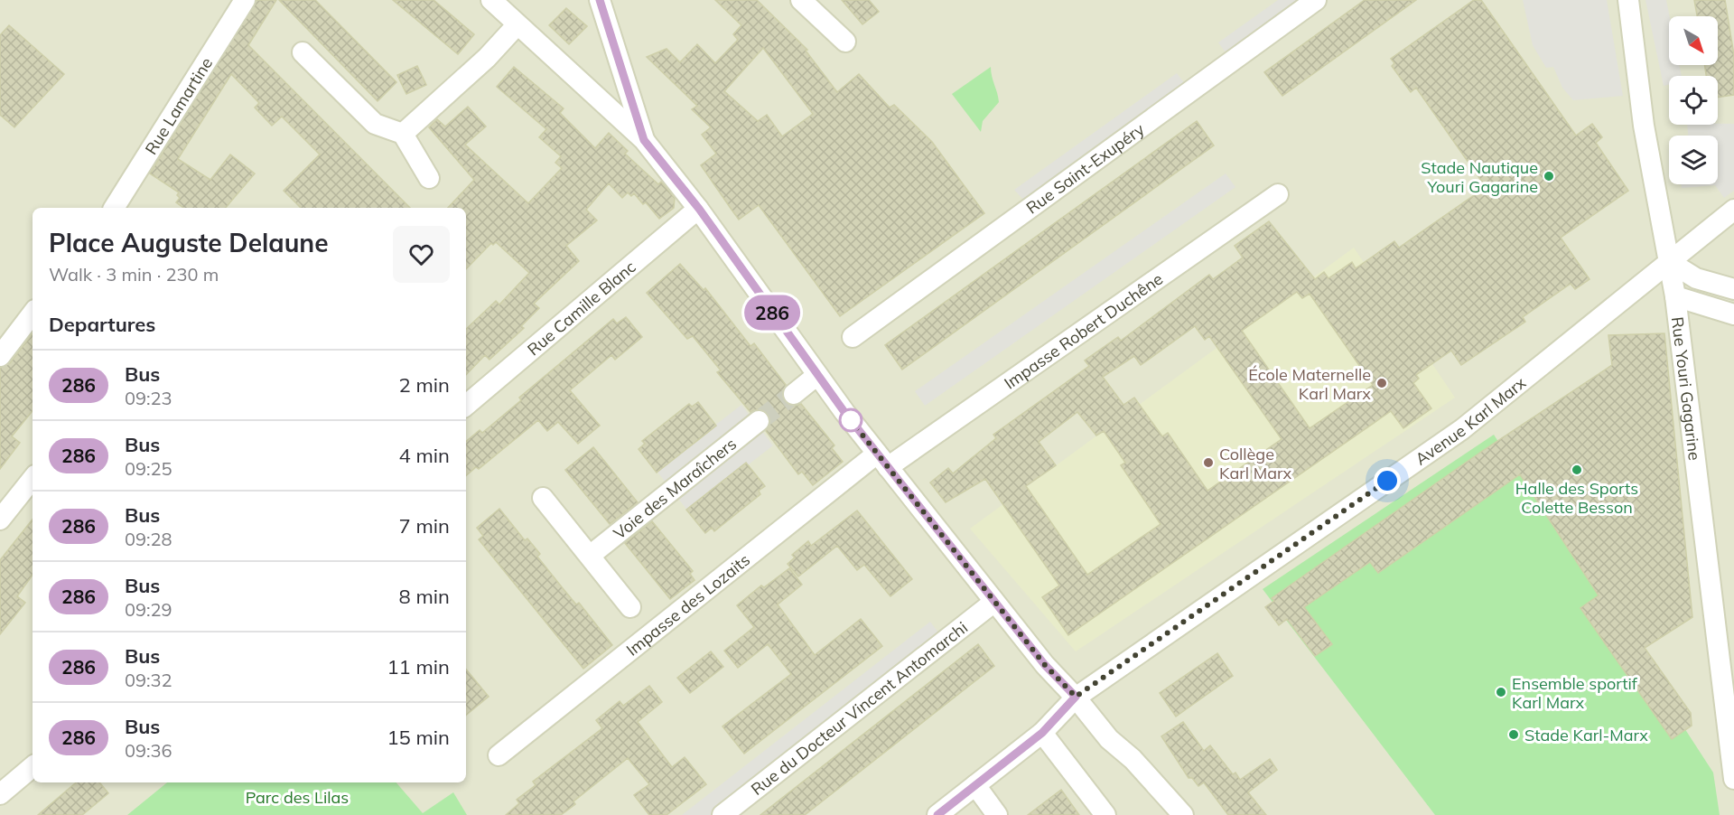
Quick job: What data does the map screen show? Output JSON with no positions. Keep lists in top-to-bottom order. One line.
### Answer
{"streets":{"street":["Rue Lamartine","Rue Saint-Exupéry","Rue Camille Blanc","Impasse Robert Duchêne","Rue Youri Gagarine","Avenue Karl Marx","Voie des Maraîchers","Impasse des Lozaits","Rue du Docteur Vincent Antomarchi"]},"crossings":[["Impasse Robert Duchêne","Impasse des Lozaits"],["Rue Youri Gagarine","Avenue Karl Marx"]],"parks":["Parc des Lilas"],"places":["Stade Nautique Youri Gagarine","École Maternelle Karl Marx","Collège Karl Marx","Halle des Sports Colette Besson","Ensemble sportif Karl Marx","Stade Karl-Marx"],"lines":["bus line 286"],"north":"bottom right","page":{"on_map":"286","heading":[["Place Auguste Delaune","Walk · 3 min · 230 m"],"Departures"],"list":[{"mark":"286","name":"Bus","note":"09:23","value":"2 min"},{"mark":"286","name":"Bus","note":"09:25","value":"4 min"},{"mark":"286","name":"Bus","note":"09:28","value":"7 min"},{"mark":"286","name":"Bus","note":"09:29","value":"8 min"},{"mark":"286","name":"Bus","note":"09:32","value":"11 min"},{"mark":"286","name":"Bus","note":"09:36","value":"15 min"}]}}
